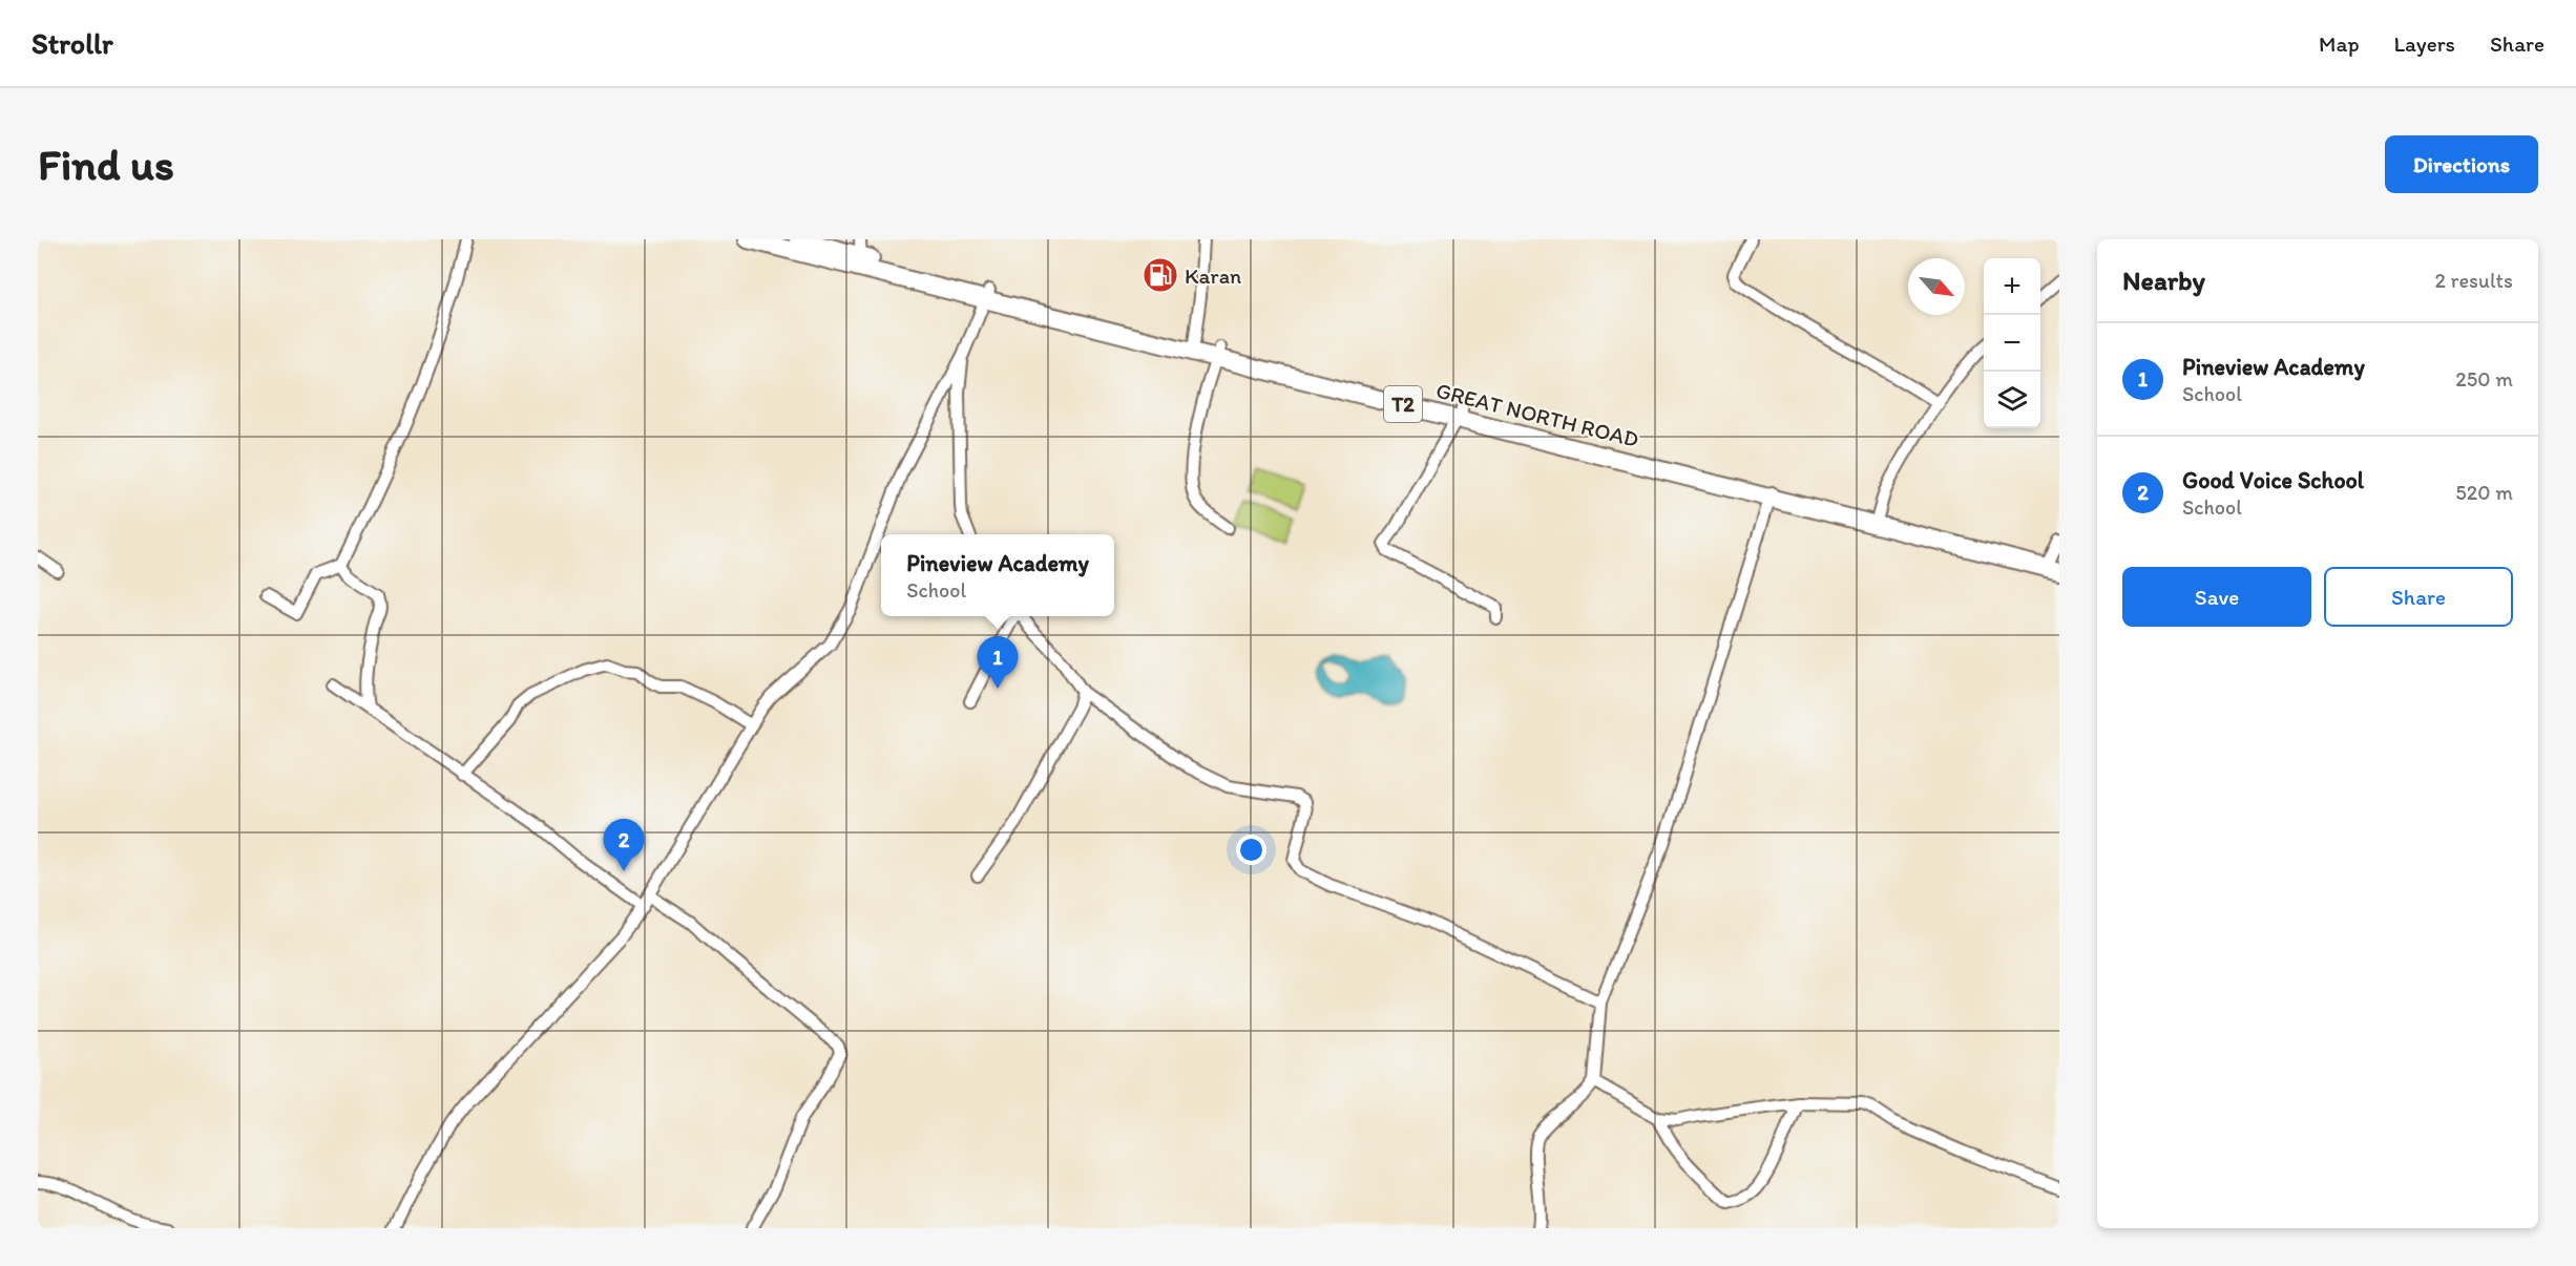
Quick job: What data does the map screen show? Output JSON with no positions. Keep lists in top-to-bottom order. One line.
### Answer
{"streets":{"highway":["T2","GREAT NORTH ROAD"]},"places":{"fuel station":["Karan"]},"north":"bottom right","page":{"header":"Strollr","nav":["Map","Layers","Share"],"buttons":["Directions",["Save","Share"]],"title":"Find us","heading":["Nearby","2 results"],"map_buttons":["+","−"],"list":[{"mark":"1","name":"Pineview Academy","note":"School","value":"250 m"},{"mark":"2","name":"Good Voice School","note":"School","value":"520 m"}],"popup":["Pineview Academy","School"],"pins":["1","2"]}}
